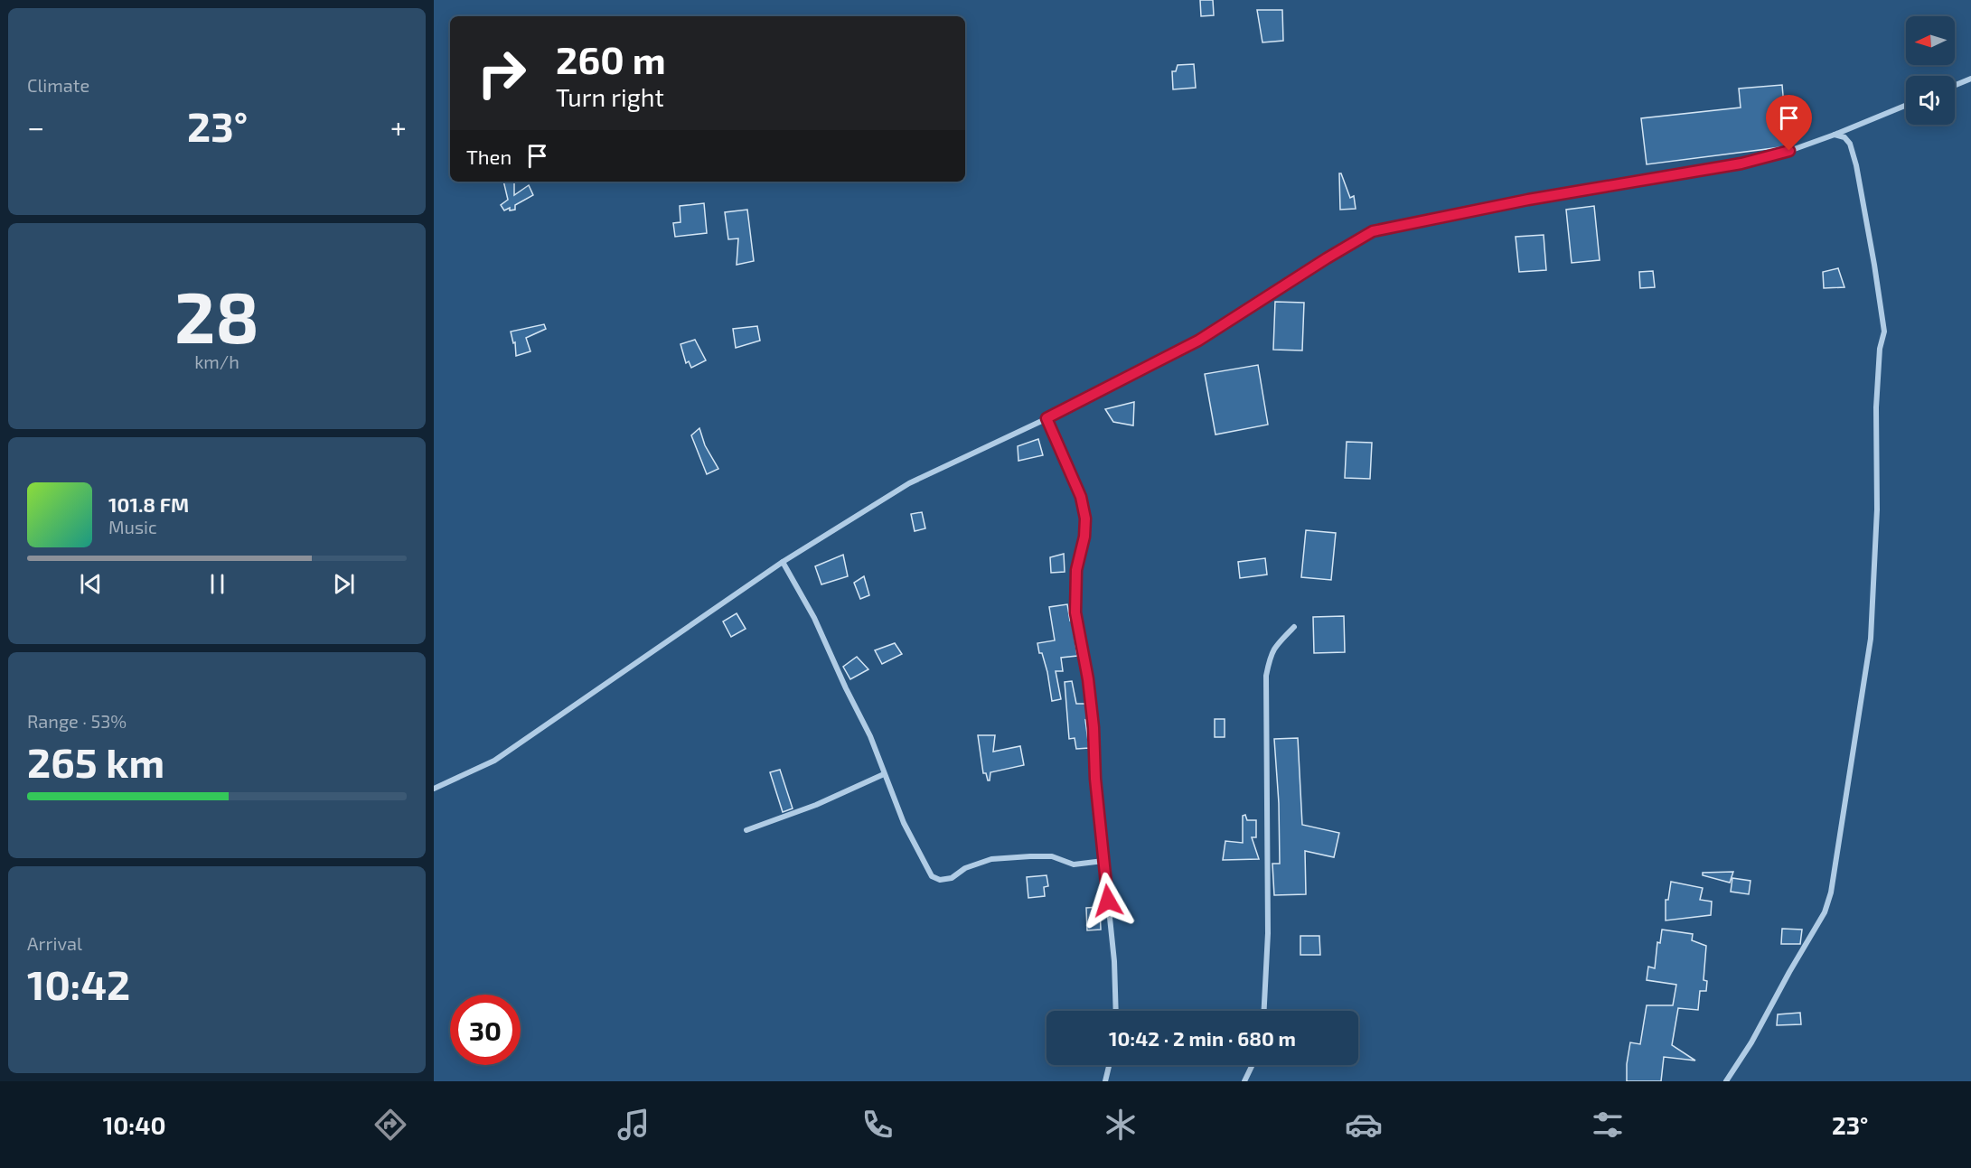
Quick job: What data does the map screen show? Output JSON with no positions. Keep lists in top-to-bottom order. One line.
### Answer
{"north":"left","page":{"tile":["Climate",["28","km/h"],["Range · 53%","265 km"],["Arrival","10:42"]],"turn":["260 m","Turn right"],"heat":["−","23°","+"],"then":"Then","song":["101.8 FM","Music"],"limit":"30","trip":"10:42 · 2 min · 680 m","tabs":["10:40","23°"]}}
